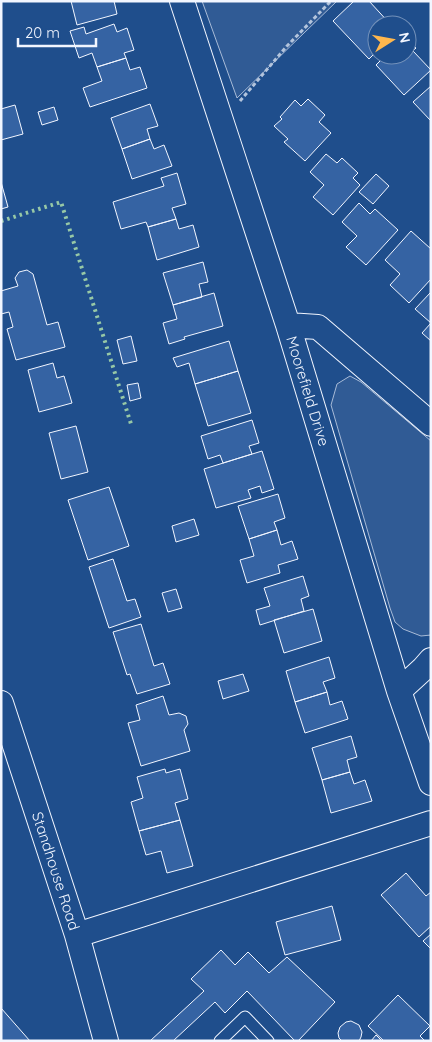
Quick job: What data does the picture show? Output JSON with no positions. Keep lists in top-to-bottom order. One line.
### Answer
{"streets":{"street":["Moorefield Drive","Standhouse Road"]},"scale_bar":"20 m","north":"right"}
